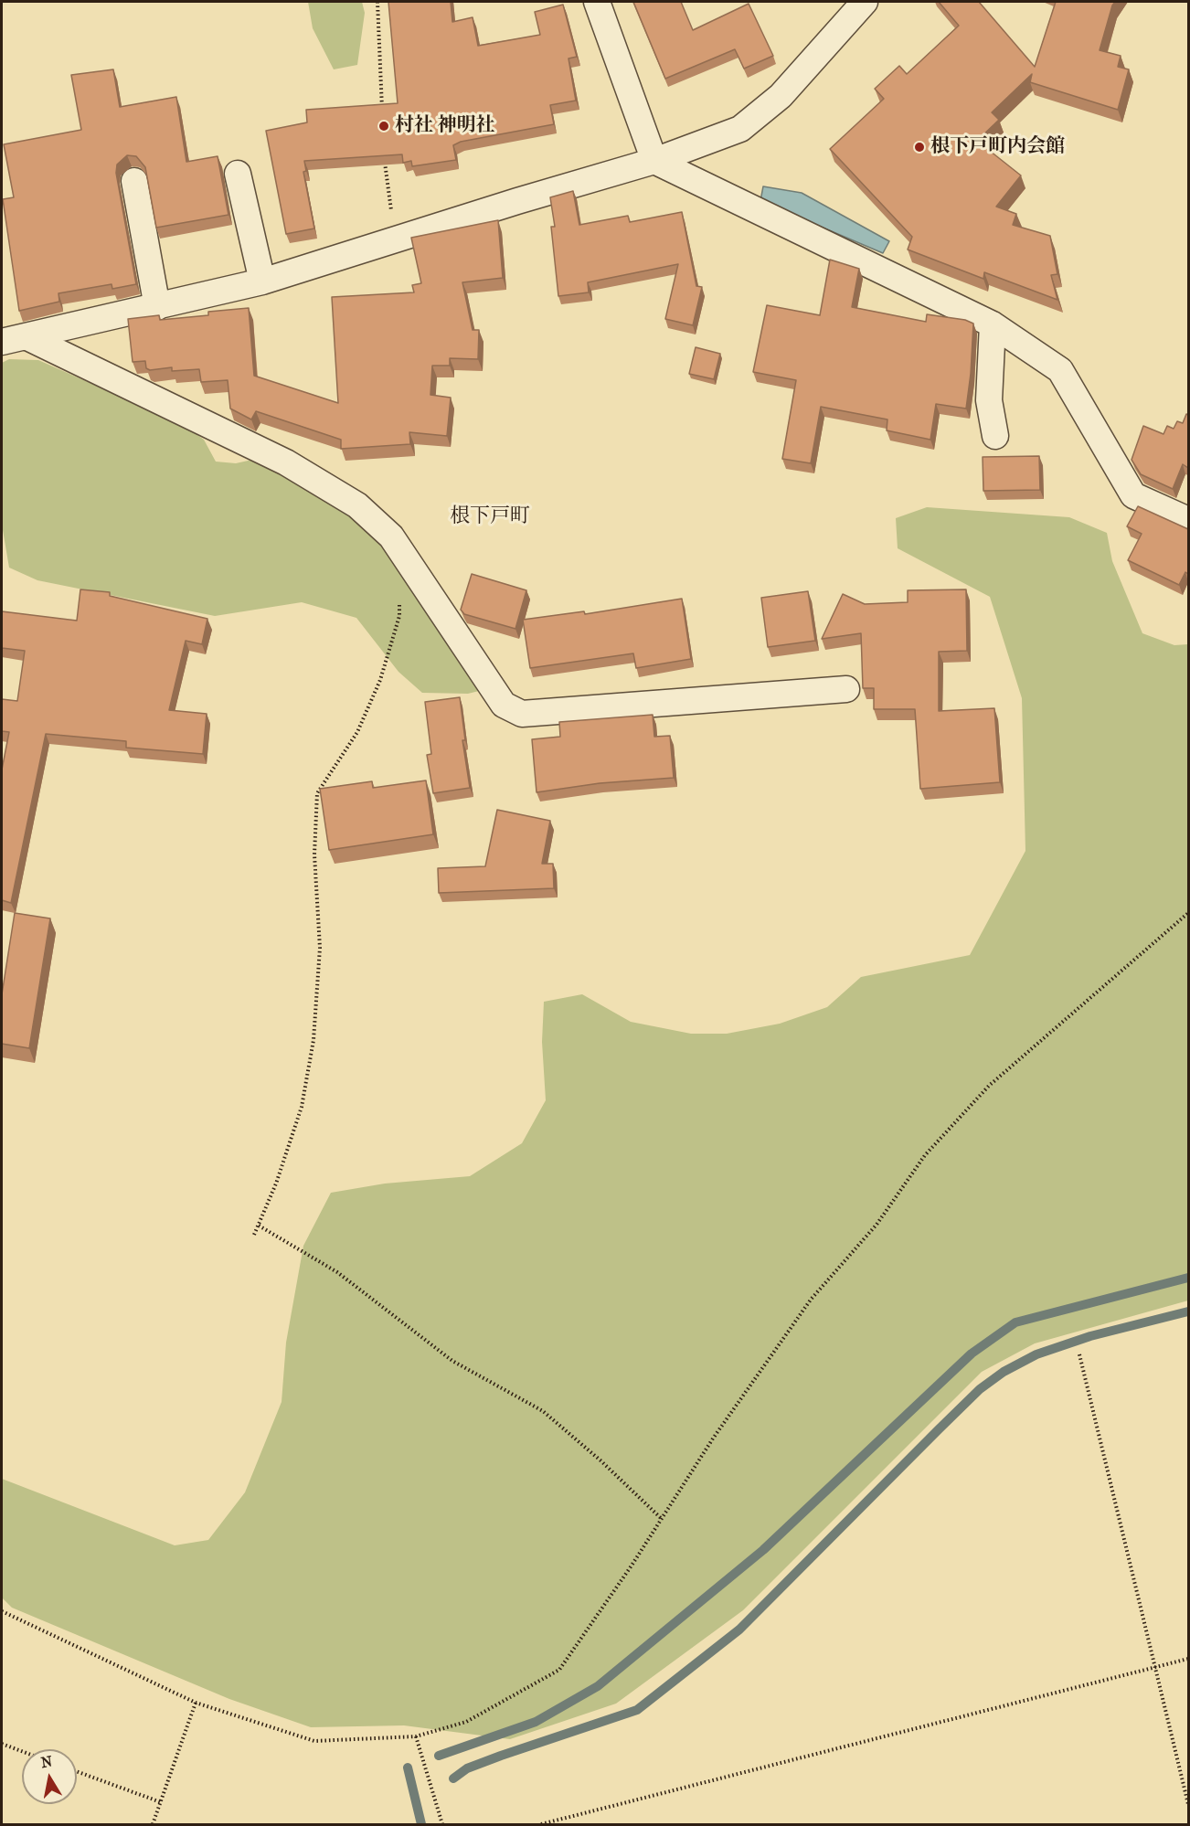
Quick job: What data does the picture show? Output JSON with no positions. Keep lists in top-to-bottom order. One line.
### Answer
{"districts":["根下戸町"],"places":["村社 神明社","根下戸町内会館"],"north":"top"}
